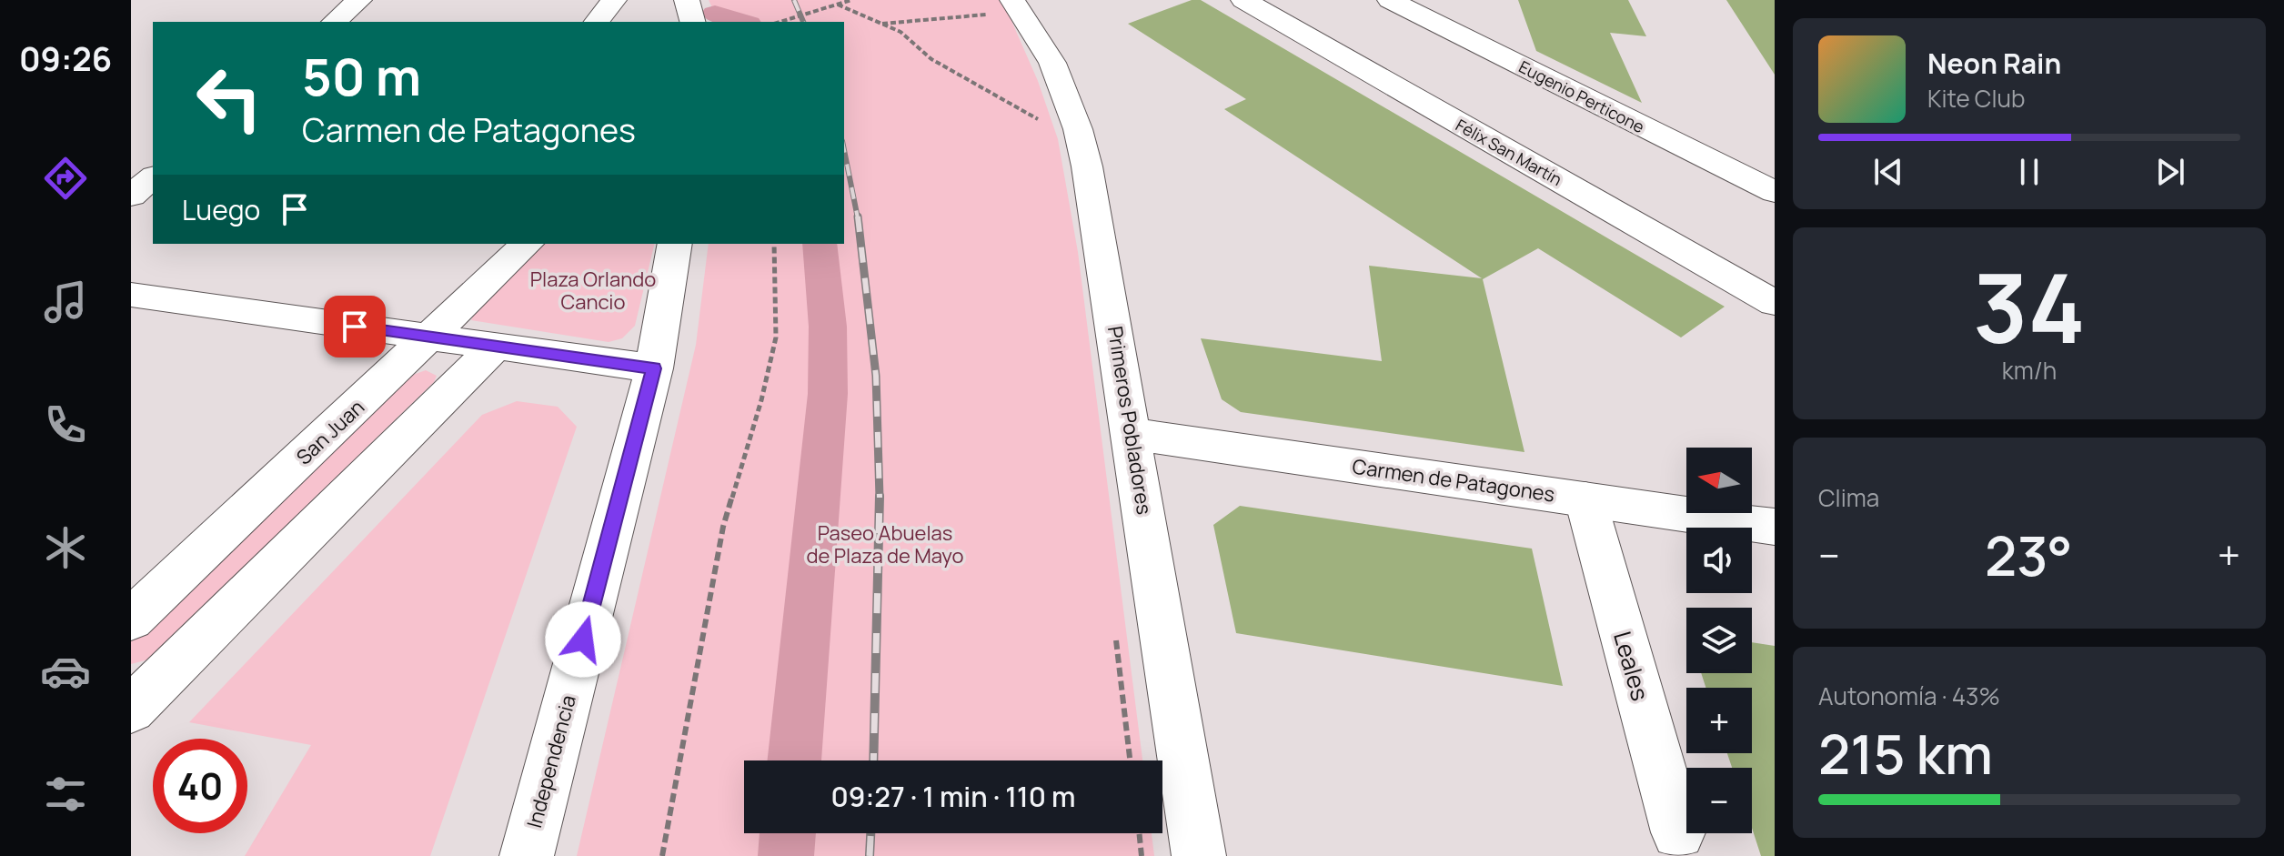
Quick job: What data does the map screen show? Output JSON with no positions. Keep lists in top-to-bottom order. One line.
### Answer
{"streets":{"main road":["Eugenio Perticone","Félix San Martín","Primeros Pobladores","San Juan","Carmen de Patagones","Leales","Independencia"]},"crossings":[["Primeros Pobladores","Carmen de Patagones"],["Carmen de Patagones","Leales"]],"parks":["Plaza Orlando Cancio","Paseo Abuelas de Plaza de Mayo"],"north":"left","page":{"tabs":"09:26","turn":["50 m","Carmen de Patagones"],"song":["Neon Rain","Kite Club"],"then":"Luego","tile":[["34","km/h"],"Clima",["Autonomía · 43%","215 km"]],"map_buttons":["+","−"],"heat":["−","23°","+"],"limit":"40","trip":"09:27 · 1 min · 110 m"}}
